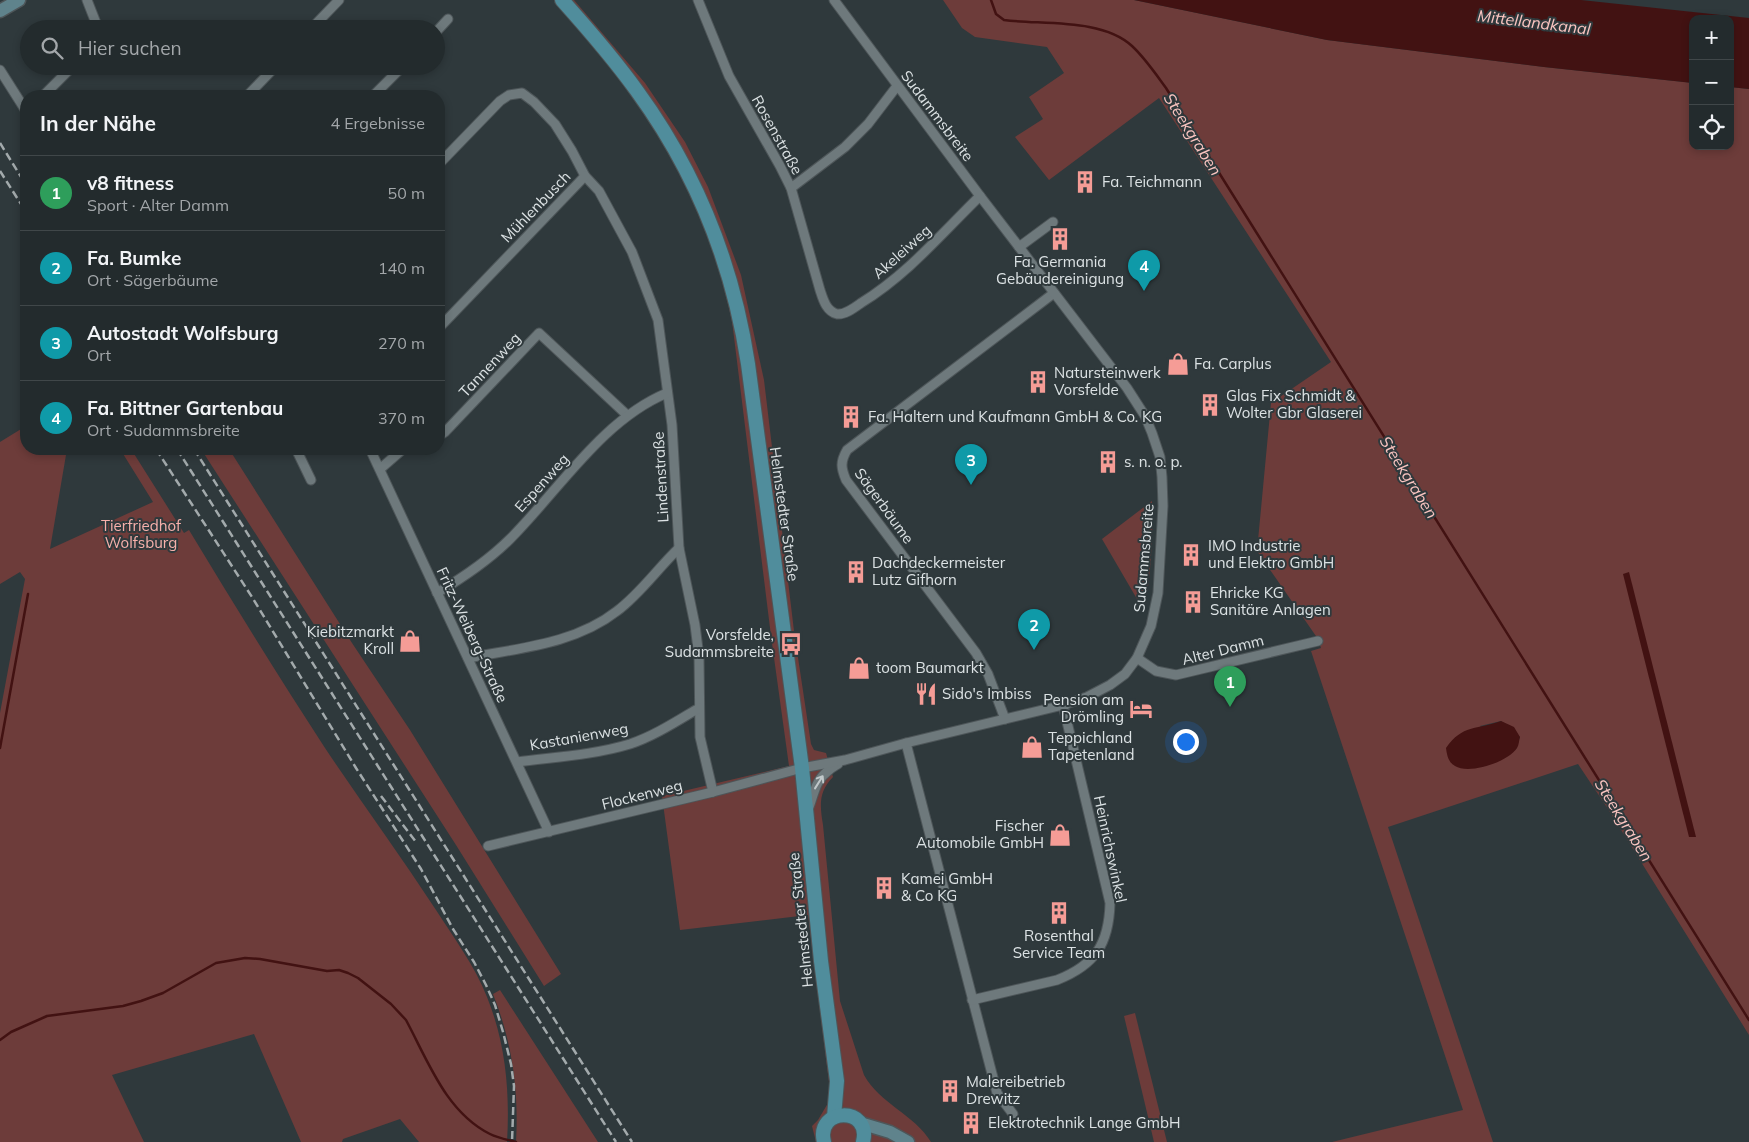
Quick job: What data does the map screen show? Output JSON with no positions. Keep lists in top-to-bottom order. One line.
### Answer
{"streets":{"main road":["Helmstedter Straße"],"street":["Sudammsbreite","Rosenstraße","Mühlenbusch","Akeleiweg","Tannenweg","Lindenstraße","Espenweg","Sägerbäume","Fritz-Weiberg-Straße","Alter Damm","Kastanienweg","Flockenweg","Heinrichswinkel"]},"crossings":[["Sudammsbreite","Akeleiweg"],["Sudammsbreite","Sägerbäume"],["Sudammsbreite","Helmstedter Straße"],["Sudammsbreite","Alter Damm"],["Sudammsbreite","Flockenweg"],["Sudammsbreite","Heinrichswinkel"],["Rosenstraße","Akeleiweg"],["Mühlenbusch","Lindenstraße"],["Tannenweg","Espenweg"],["Lindenstraße","Espenweg"],["Lindenstraße","Kastanienweg"],["Lindenstraße","Flockenweg"],["Espenweg","Fritz-Weiberg-Straße"],["Helmstedter Straße","Flockenweg"],["Fritz-Weiberg-Straße","Kastanienweg"],["Fritz-Weiberg-Straße","Flockenweg"]],"water":["Mittellandkanal","Steekgraben"],"parks":["Tierfriedhof Wolfsburg"],"places":{"building":["Fa. Teichmann","Fa. Germania Gebäudereinigung","Natursteinwerk Vorsfelde","Glas Fix Schmidt & Wolter Gbr Glaserei","Fa. Haltern und Kaufmann GmbH & Co. KG","s. n. o. p.","IMO Industrie und Elektro GmbH","Dachdeckermeister Lutz Gifhorn","Ehricke KG Sanitäre Anlagen","Kamei GmbH & Co KG","Rosenthal Service Team","Malereibetrieb Drewitz","Elektrotechnik Lange GmbH"],"shop":["Fa. Carplus","Kiebitzmarkt Kroll","toom Baumarkt","Teppichland Tapetenland","Fischer Automobile GmbH"],"bus stop":["Vorsfelde, Sudammsbreite"],"restaurant":["Sido's Imbiss"],"hotel":["Pension am Drömling"]},"page":{"map_buttons":["+","−"],"search":"Hier suchen","heading":["In der Nähe","4 Ergebnisse"],"list":[{"mark":"1","name":"v8 fitness","note":"Sport · Alter Damm","value":"50 m"},{"mark":"2","name":"Fa. Bumke","note":"Ort · Sägerbäume","value":"140 m"},{"mark":"3","name":"Autostadt Wolfsburg","note":"Ort","value":"270 m"},{"mark":"4","name":"Fa. Bittner Gartenbau","note":"Ort · Sudammsbreite","value":"370 m"}],"pins":["4","3","2","1"]}}
